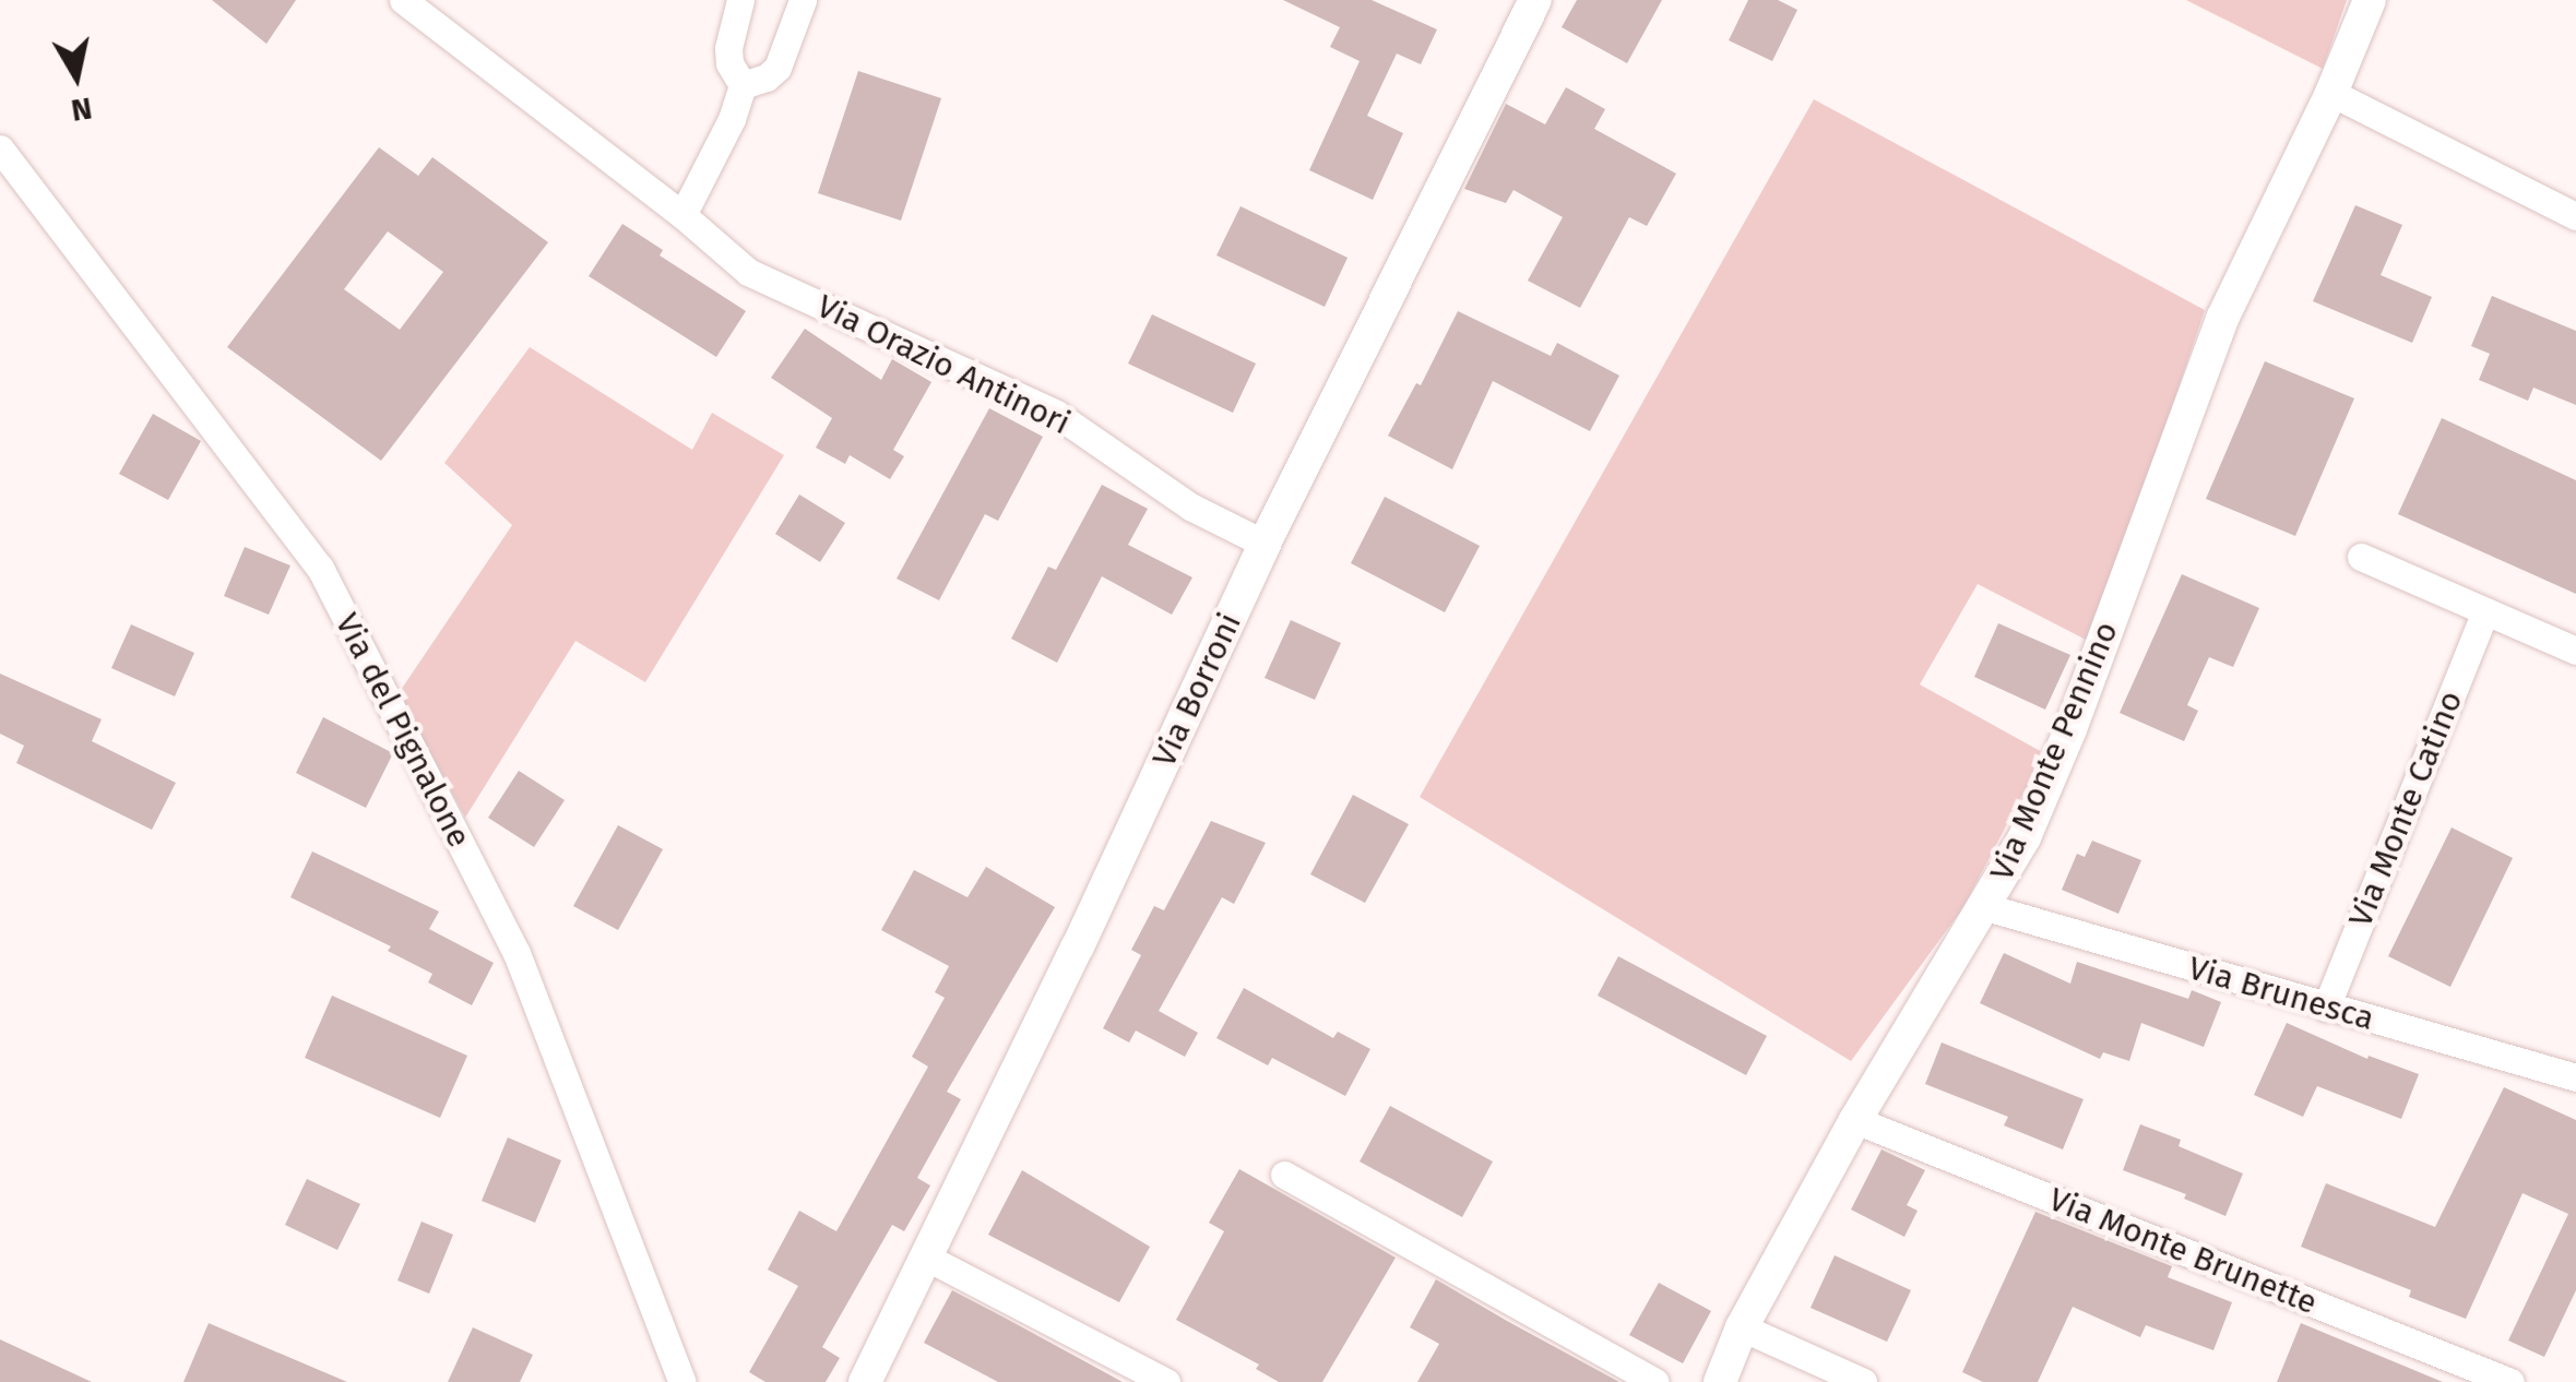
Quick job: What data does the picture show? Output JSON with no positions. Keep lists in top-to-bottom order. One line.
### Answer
{"streets":{"street":["Via Orazio Antinori","Via Borroni","Via del Pignalone","Via Monte Pennino","Via Monte Catino","Via Brunesca","Via Monte Brunette"]},"crossings":[["Via Orazio Antinori","Via Borroni"],["Via Monte Pennino","Via Brunesca"],["Via Monte Pennino","Via Monte Brunette"],["Via Monte Catino","Via Brunesca"]],"north":"bottom"}
